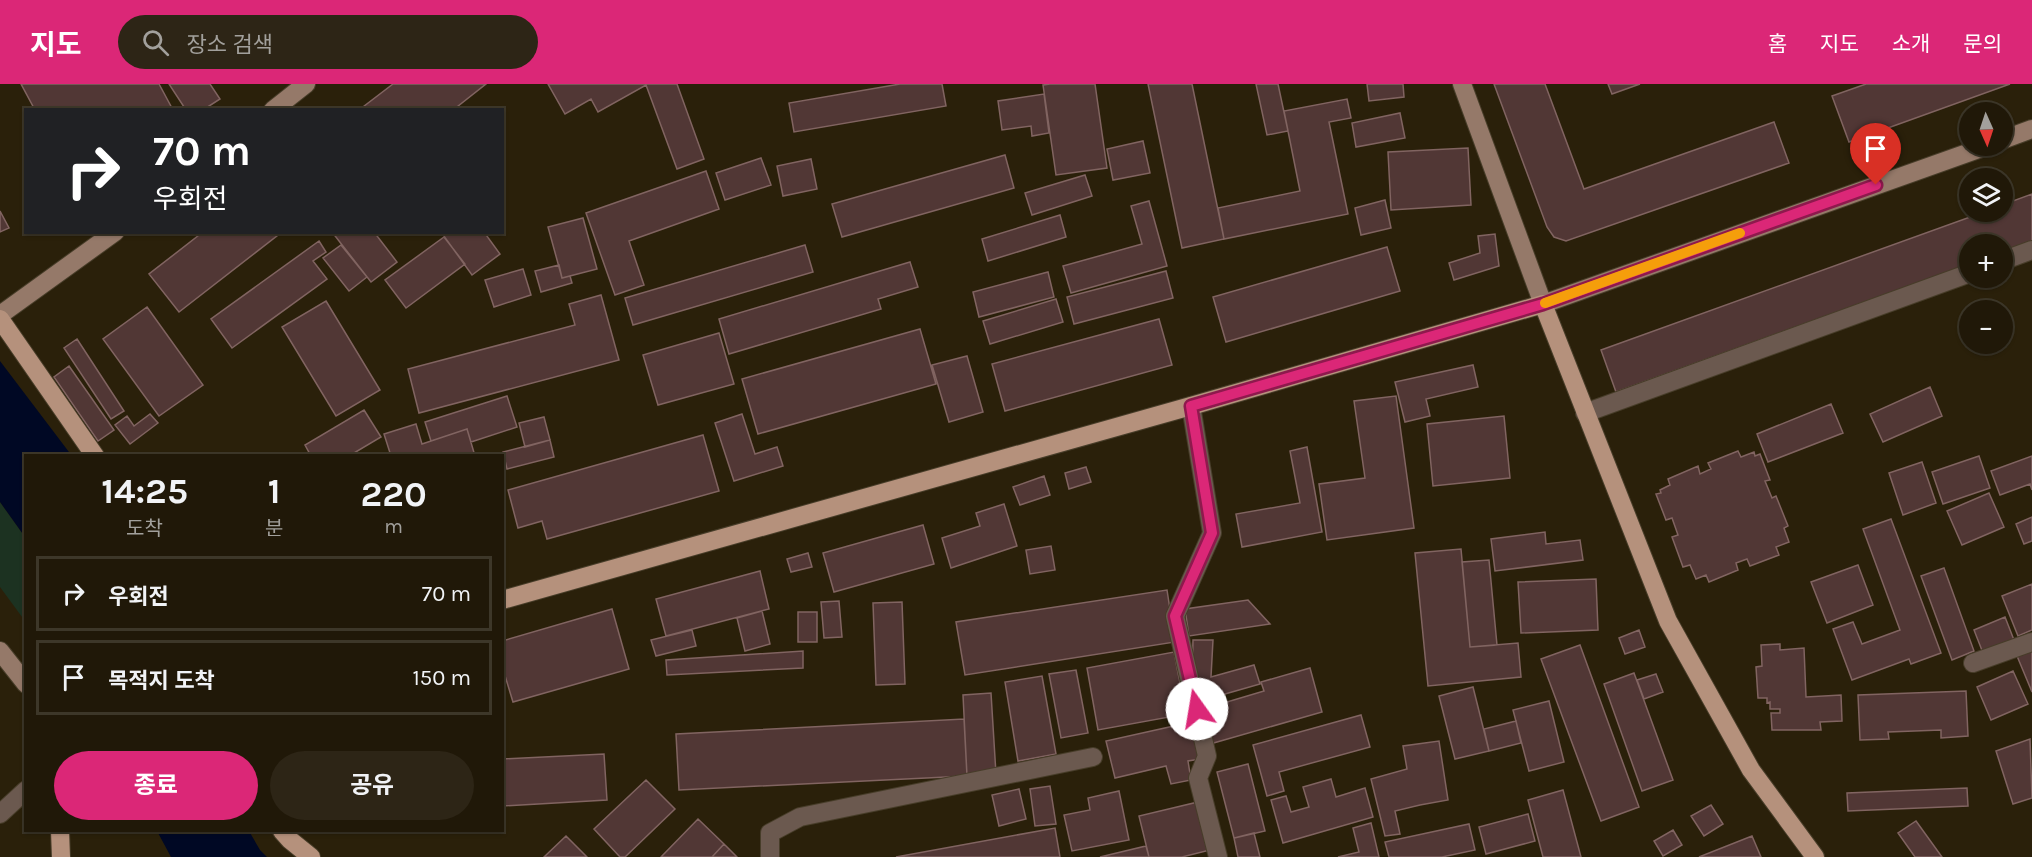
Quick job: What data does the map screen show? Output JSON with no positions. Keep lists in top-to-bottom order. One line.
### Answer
{"north":"bottom","page":{"header":"지도","search":"장소 검색","nav":["홈","지도","소개","문의"],"map_buttons":["+","−"],"turn":["70 m","우회전"],"eta":["14:25","도착","1","분","220","m"],"list":[{"name":"우회전","value":"70 m"},{"name":"목적지 도착","value":"150 m"}],"buttons":["종료","공유"]}}
